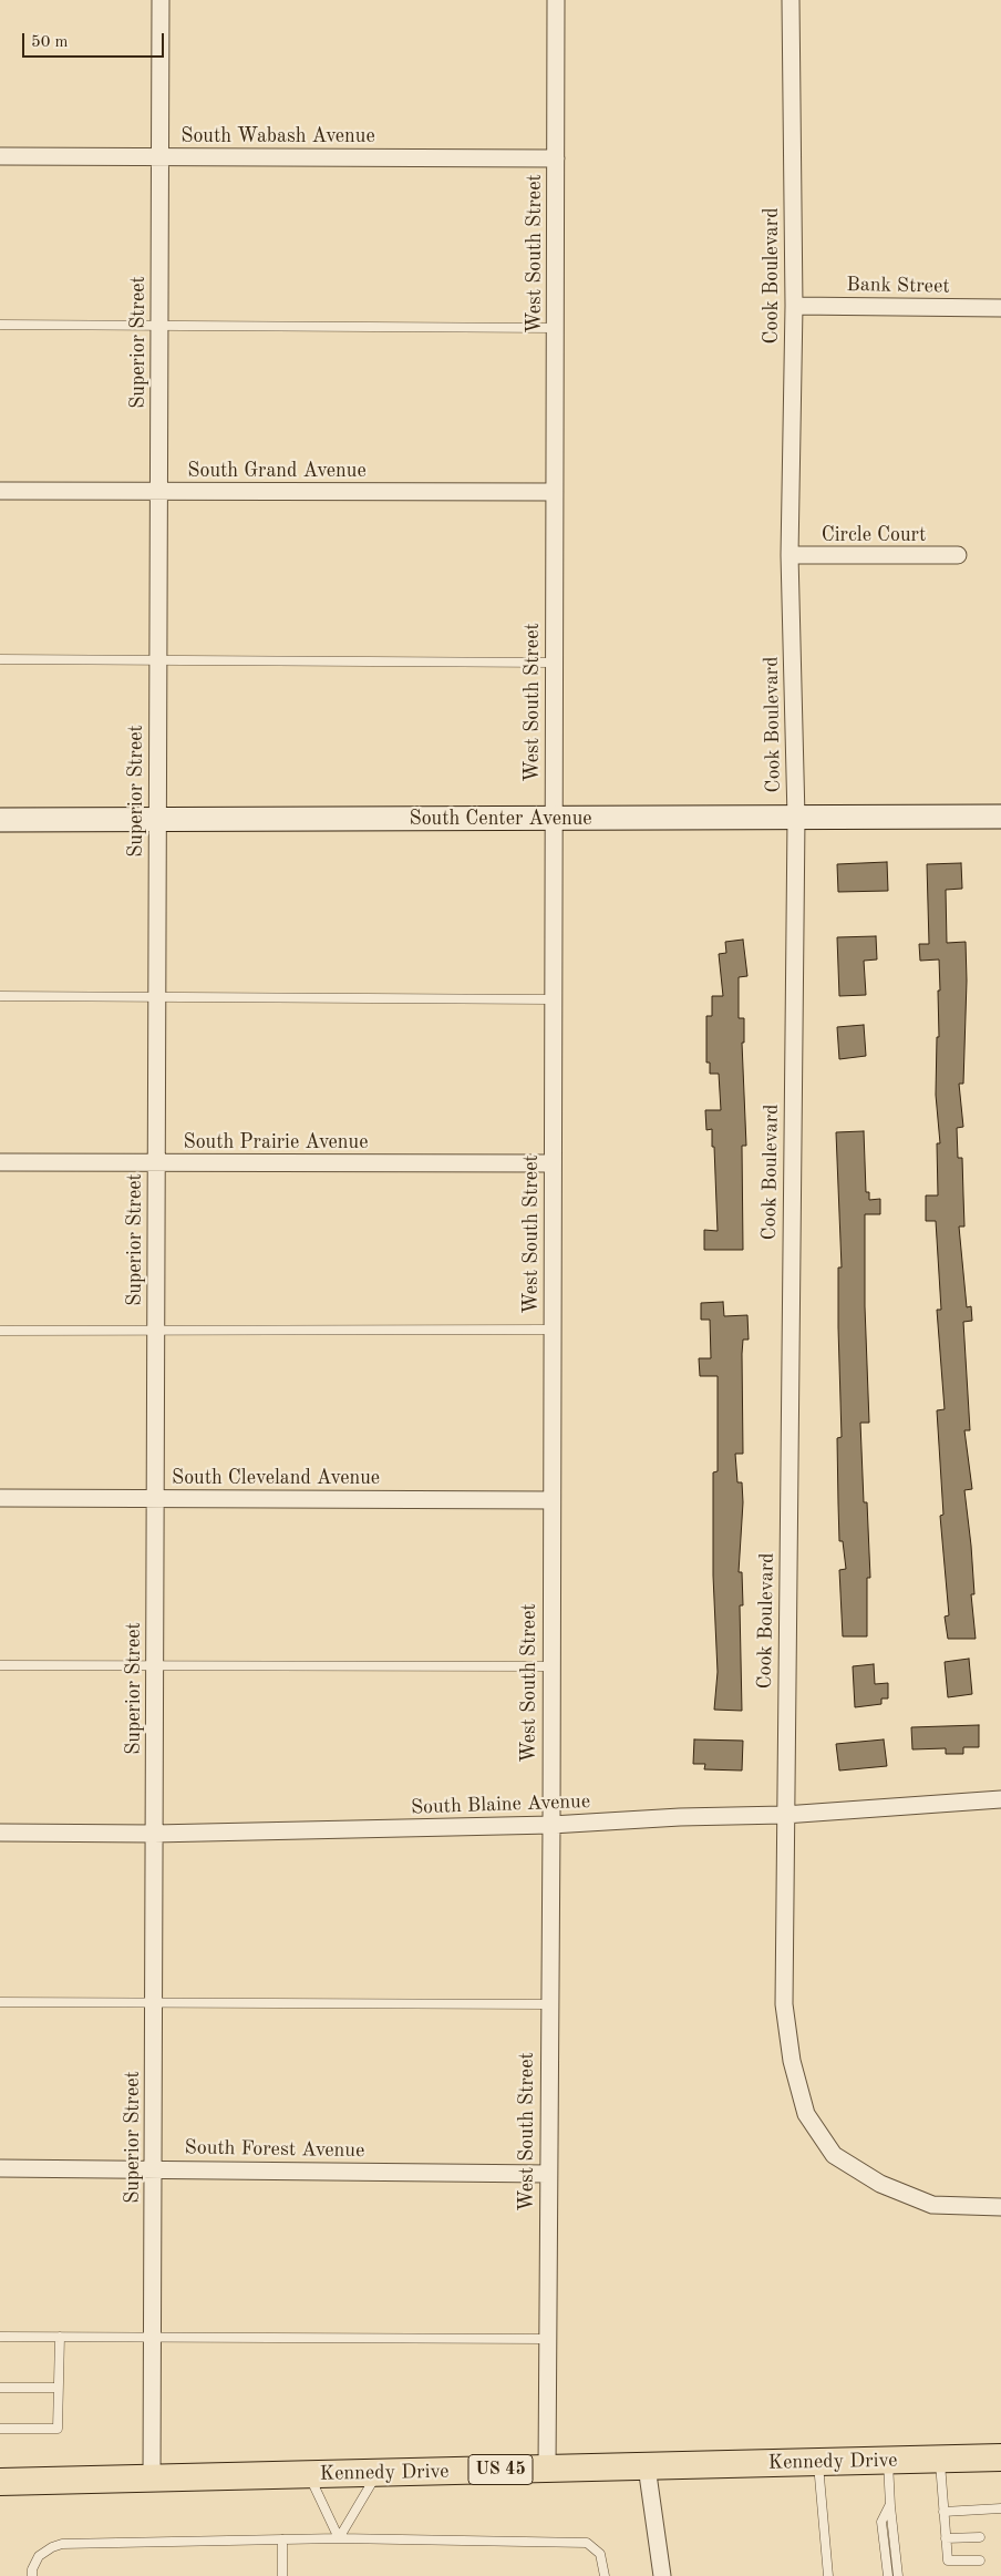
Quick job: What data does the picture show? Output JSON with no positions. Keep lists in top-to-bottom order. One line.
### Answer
{"streets":{"main road":["Kennedy Drive","US 45"],"street":["South Wabash Avenue","West South Street","Cook Boulevard","Bank Street","Superior Street","South Grand Avenue","Circle Court","South Center Avenue","South Prairie Avenue","South Cleveland Avenue","South Blaine Avenue","South Forest Avenue"]},"crossings":[["South Wabash Avenue","West South Street"],["South Wabash Avenue","Superior Street"],["West South Street","South Grand Avenue"],["West South Street","South Center Avenue"],["West South Street","South Prairie Avenue"],["West South Street","South Cleveland Avenue"],["West South Street","South Blaine Avenue"],["West South Street","South Forest Avenue"],["West South Street","Kennedy Drive"],["Cook Boulevard","Bank Street"],["Cook Boulevard","Circle Court"],["Cook Boulevard","South Center Avenue"],["Cook Boulevard","South Blaine Avenue"],["Superior Street","South Grand Avenue"],["Superior Street","South Center Avenue"],["Superior Street","South Prairie Avenue"],["Superior Street","South Cleveland Avenue"],["Superior Street","South Blaine Avenue"],["Superior Street","South Forest Avenue"],["Superior Street","Kennedy Drive"]],"scale_bar":"50 m"}
